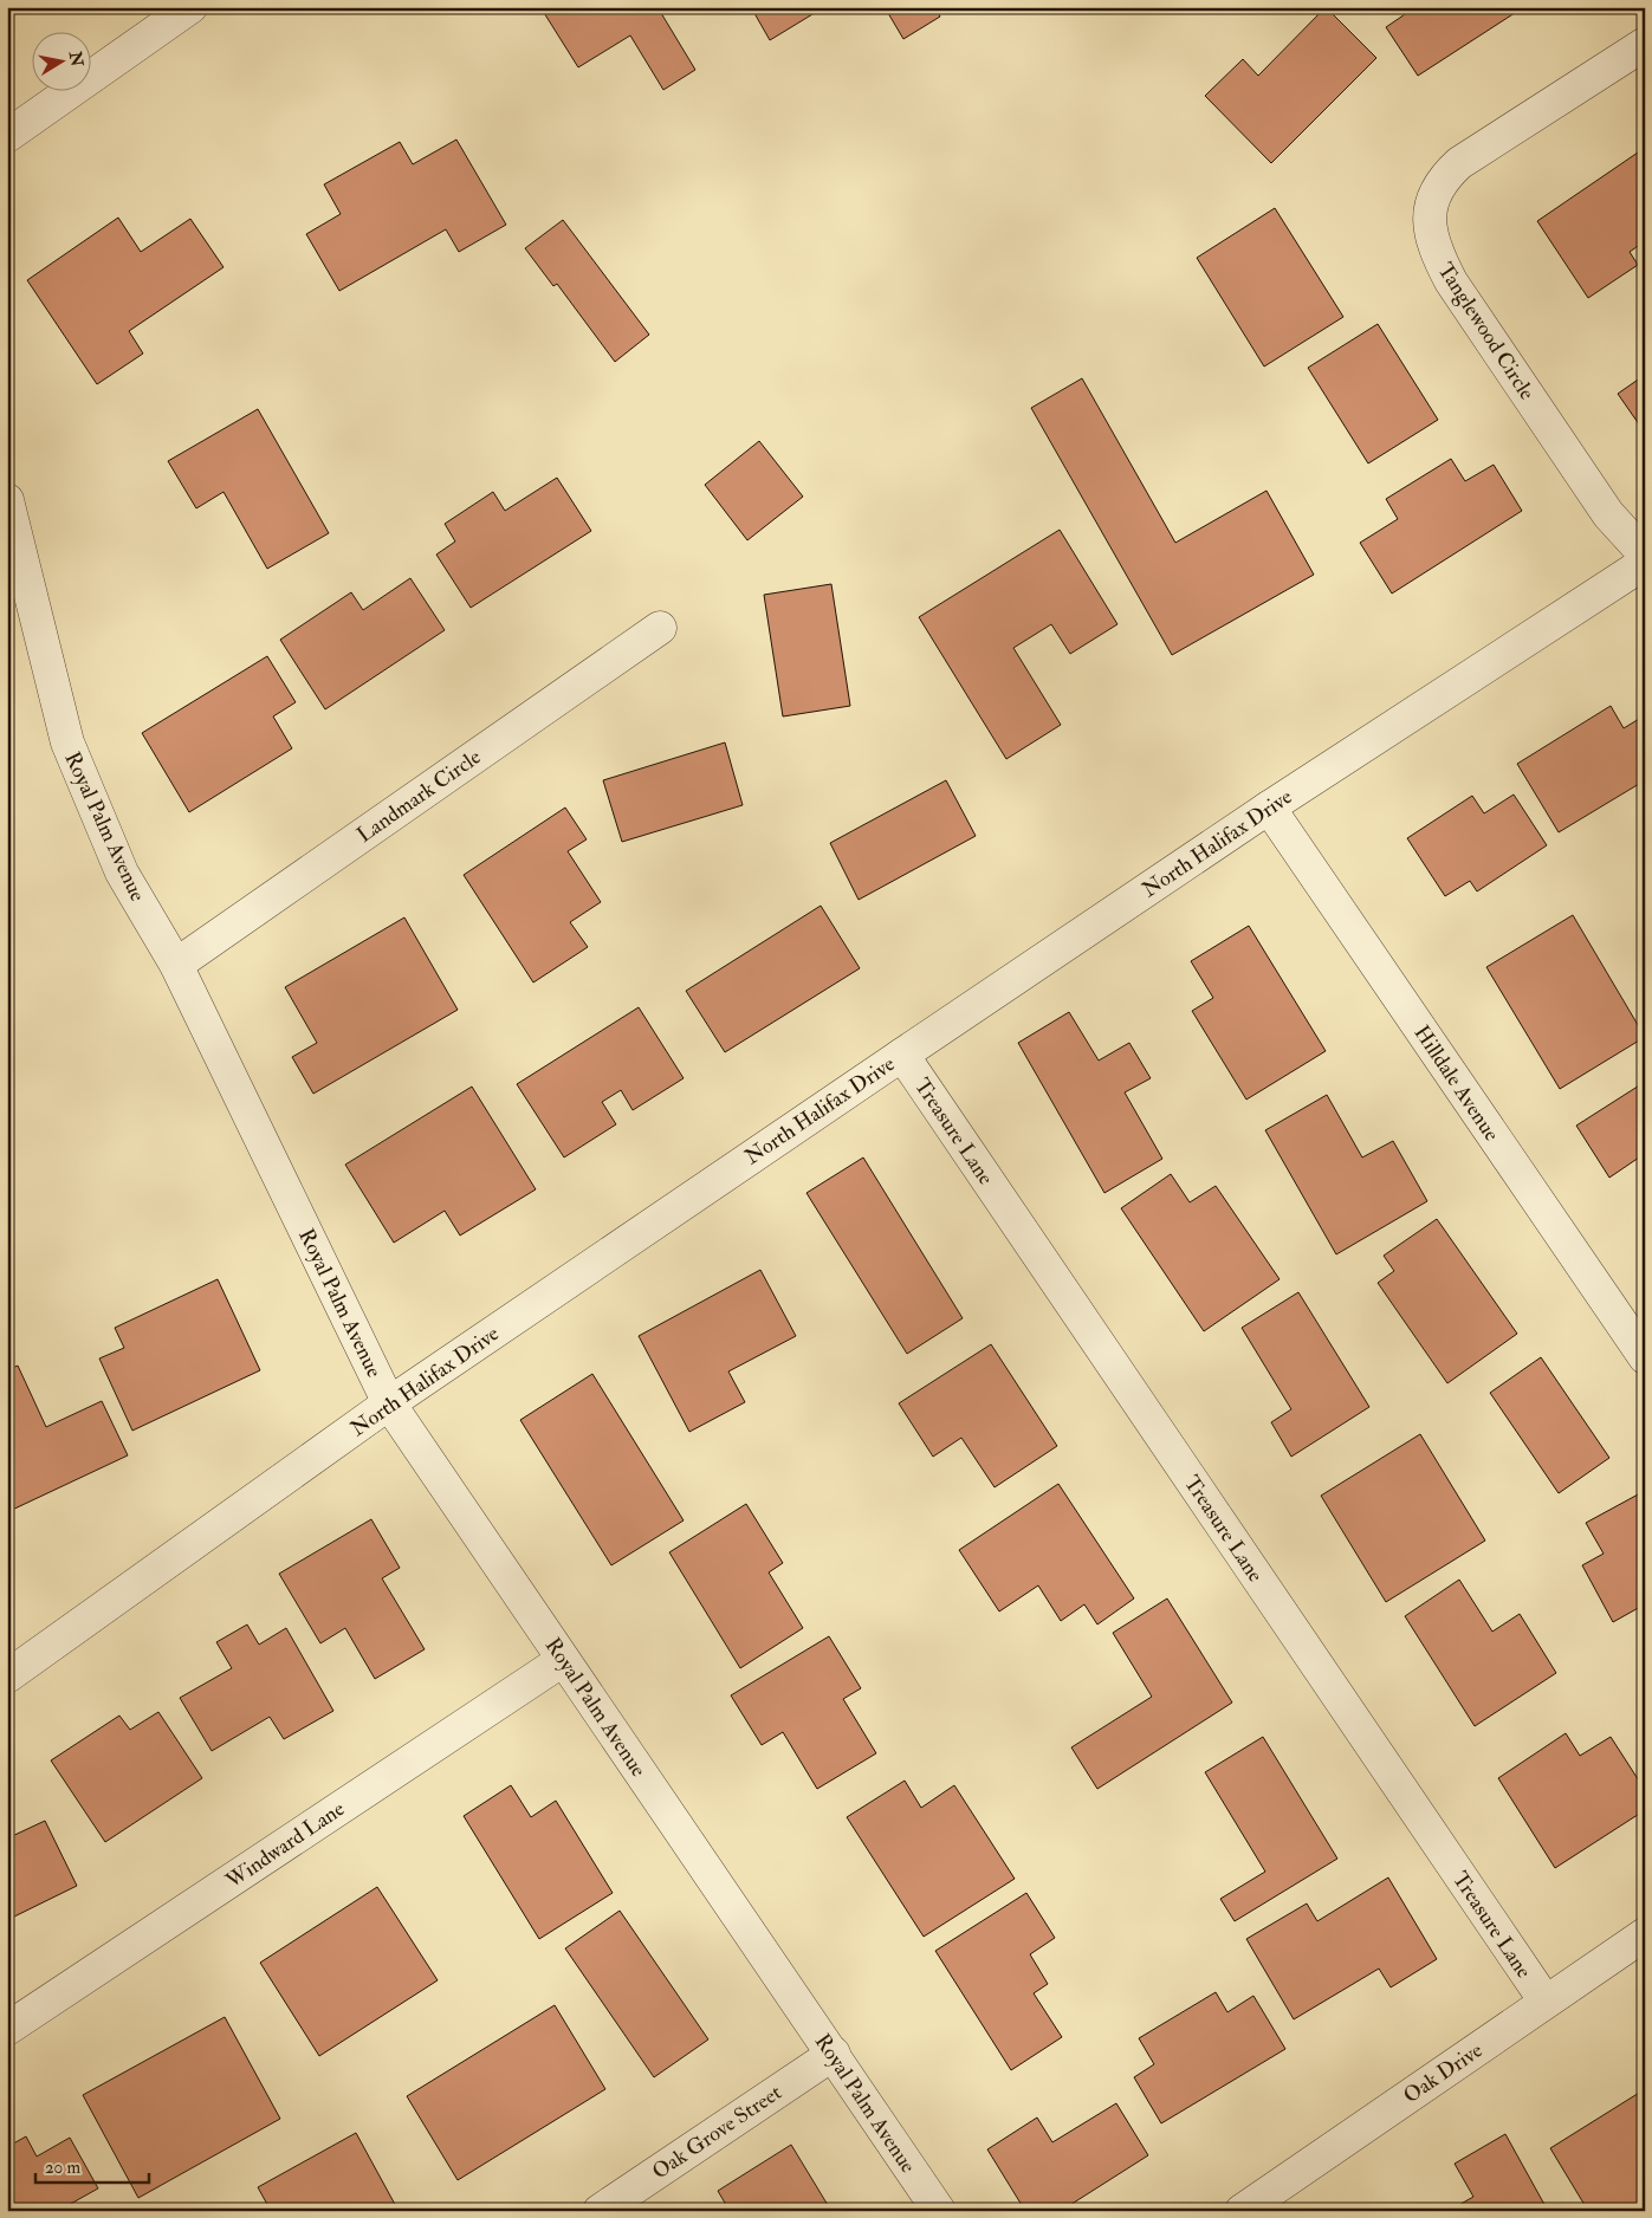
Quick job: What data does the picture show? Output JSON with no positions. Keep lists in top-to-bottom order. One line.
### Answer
{"streets":{"street":["Tanglewood Circle","Landmark Circle","Royal Palm Avenue","North Halifax Drive","Hilldale Avenue","Treasure Lane","Windward Lane","Oak Drive","Oak Grove Street"]},"crossings":[["Landmark Circle","Royal Palm Avenue"],["Royal Palm Avenue","North Halifax Drive"],["Royal Palm Avenue","Windward Lane"],["Royal Palm Avenue","Oak Grove Street"],["North Halifax Drive","Hilldale Avenue"],["North Halifax Drive","Treasure Lane"],["Treasure Lane","Oak Drive"]],"scale_bar":"20 m","north":"right"}
